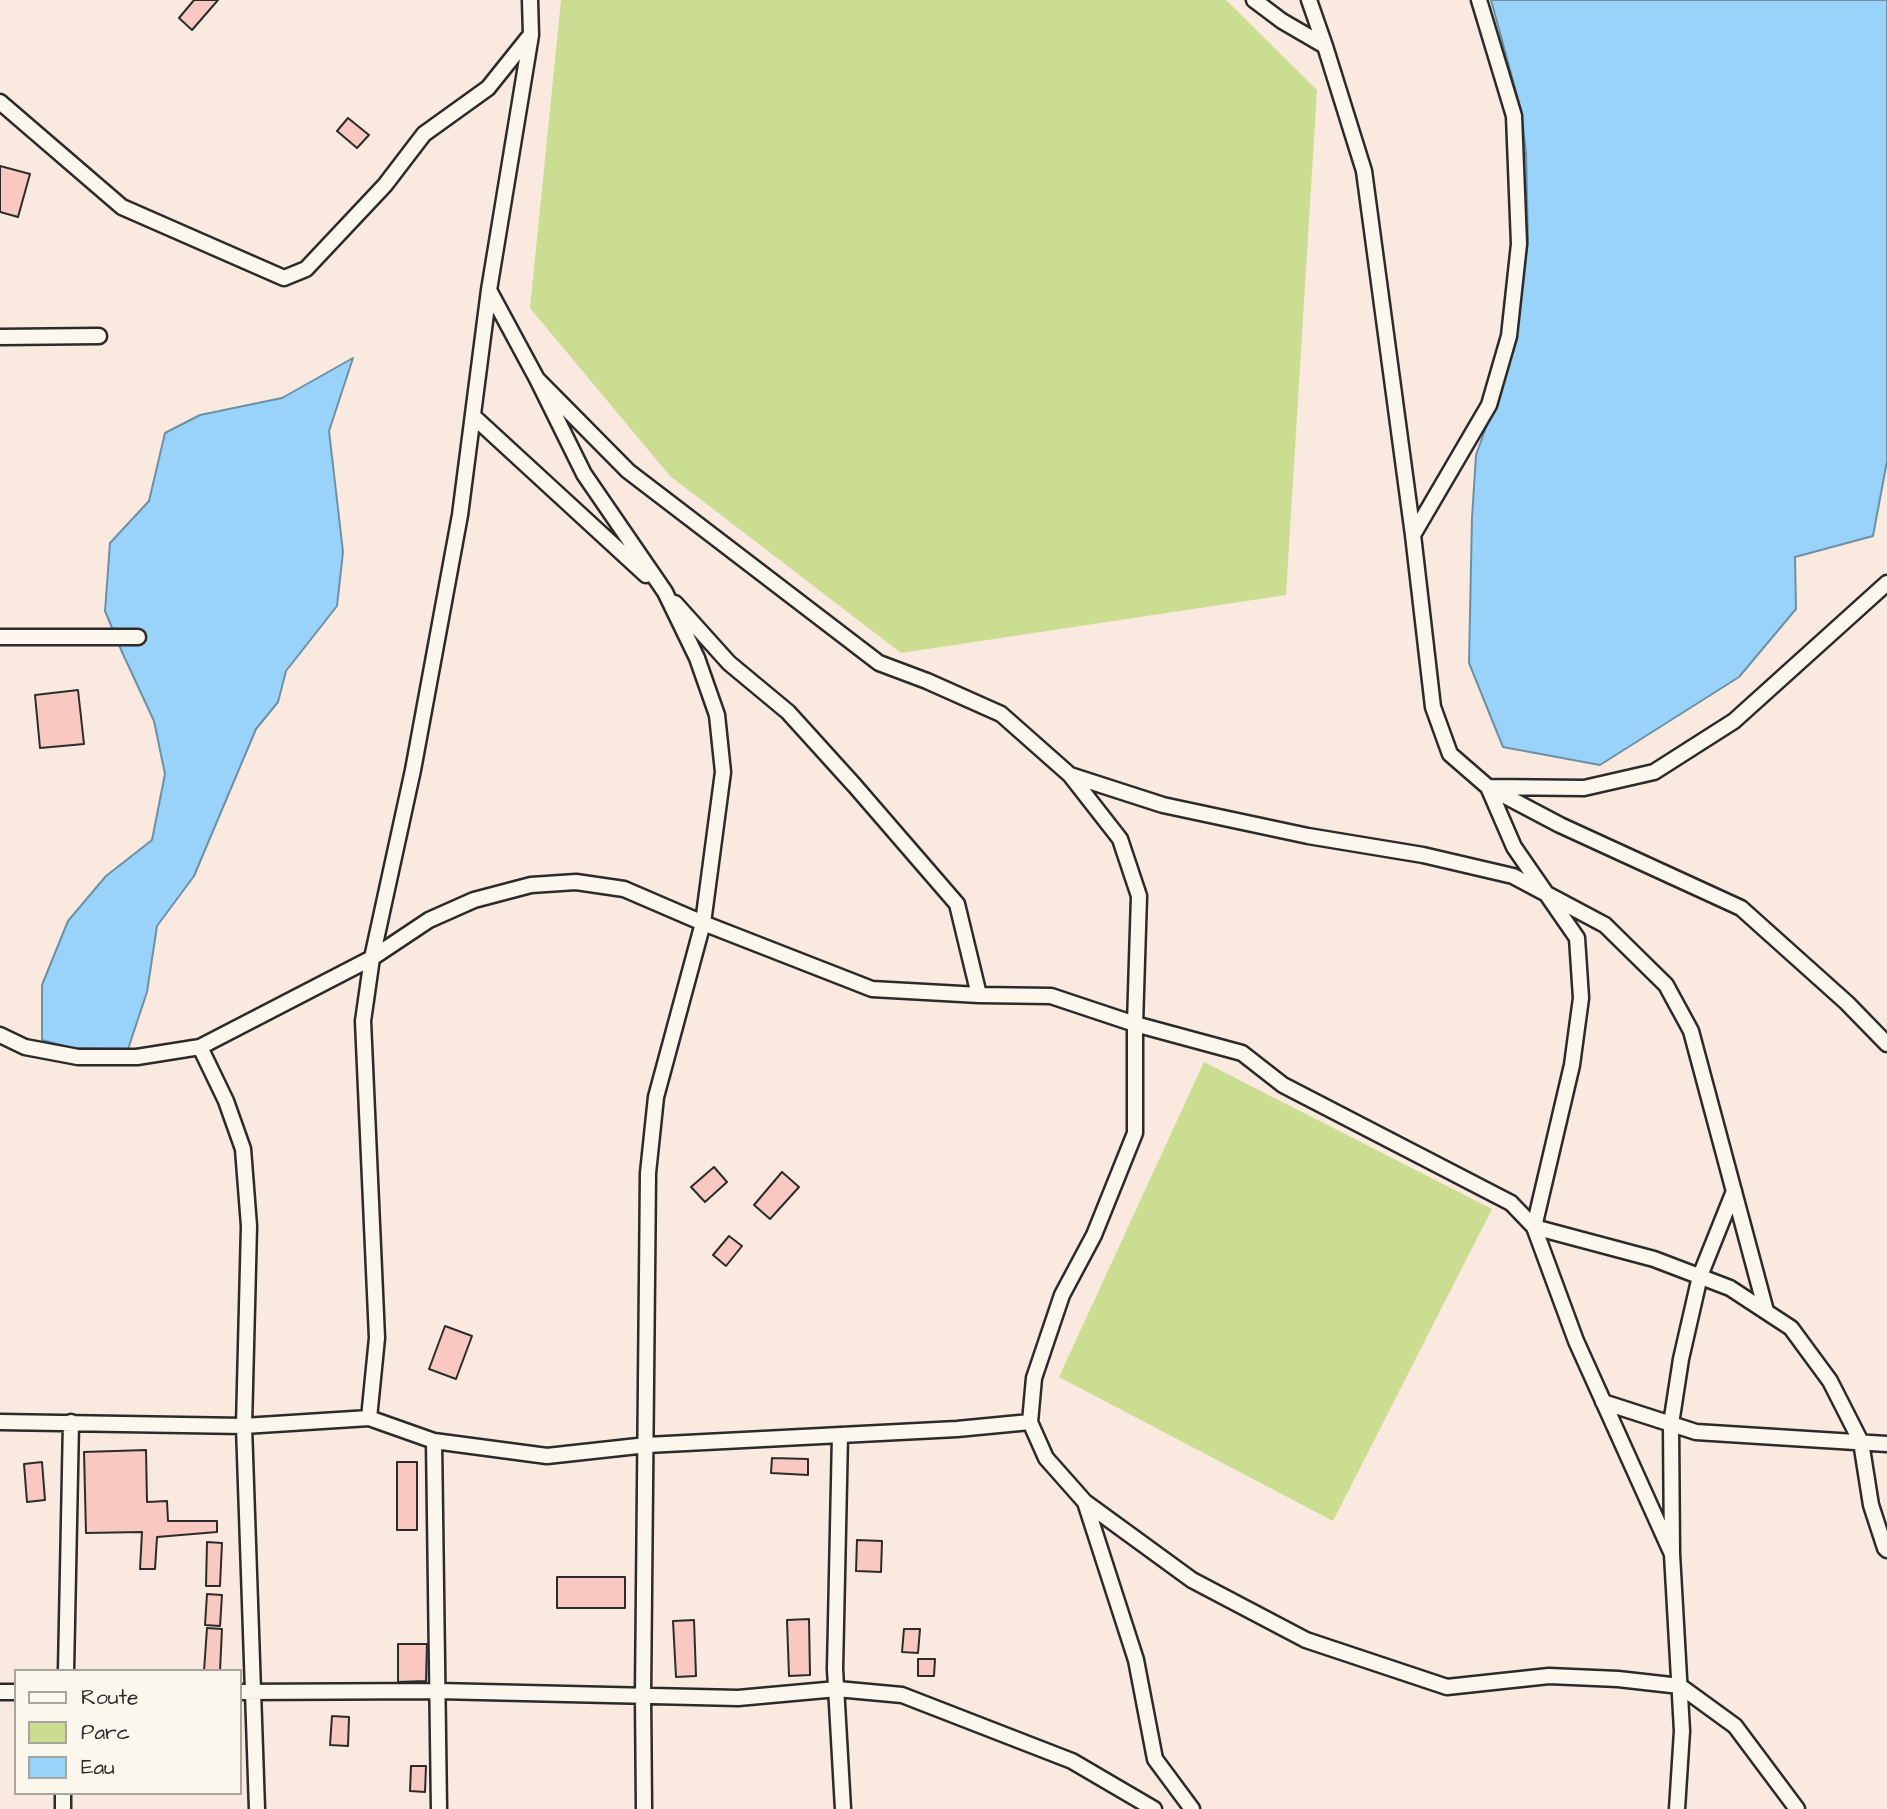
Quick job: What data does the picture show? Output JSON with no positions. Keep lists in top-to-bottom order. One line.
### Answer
{"legend":["Route","Parc","Eau"]}
